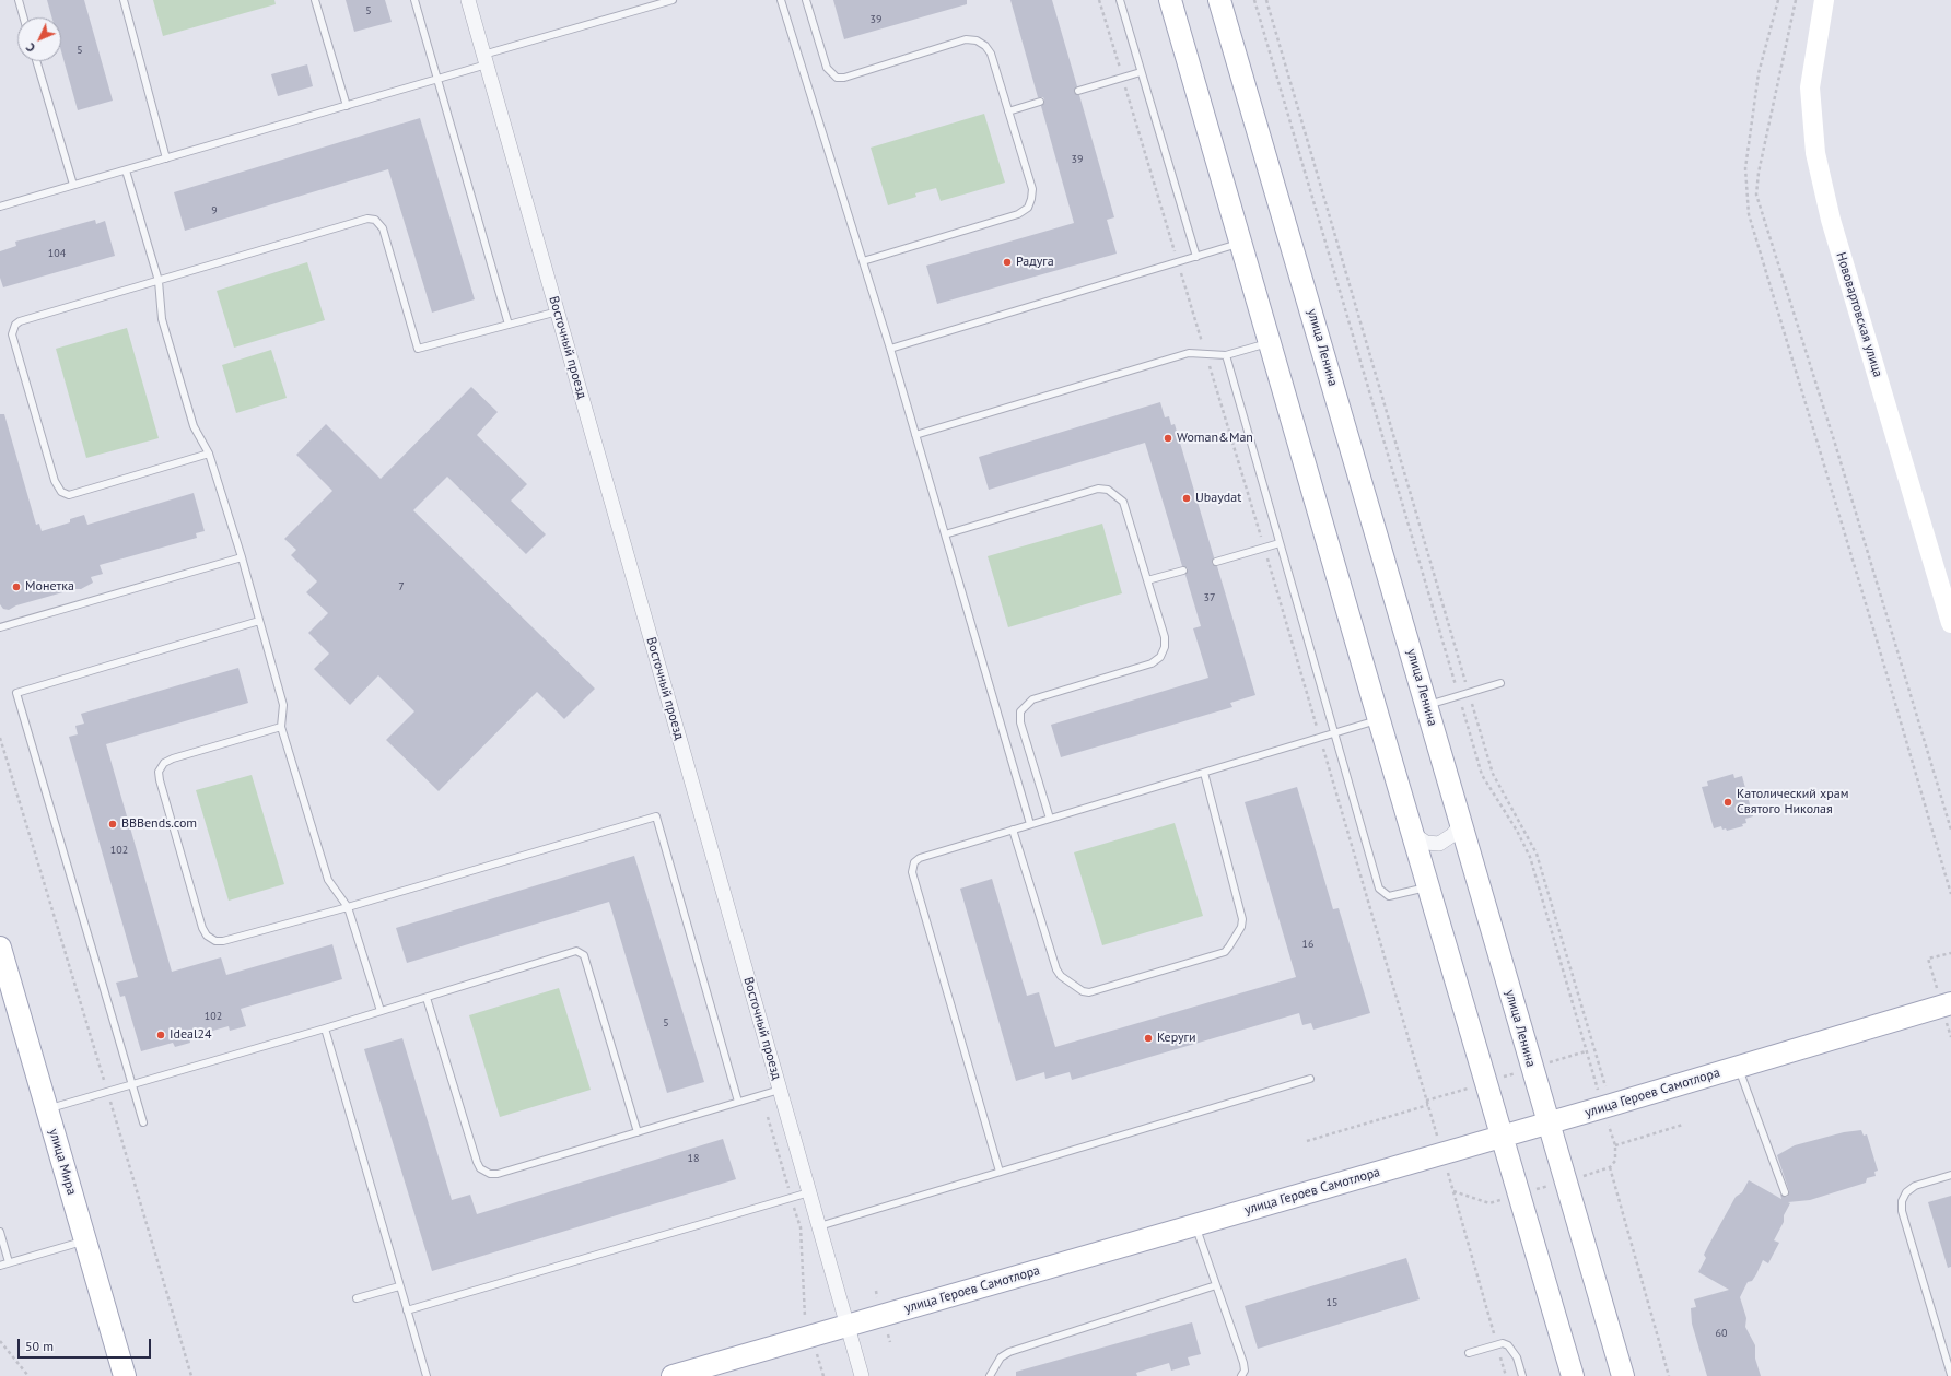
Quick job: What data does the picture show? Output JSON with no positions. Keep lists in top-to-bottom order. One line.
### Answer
{"streets":{"main road":["Нововартовская улица","улица Ленина","улица Героев Самотлора","улица Мира"],"street":["Восточный проезд"]},"crossings":[["Восточный проезд","улица Героев Самотлора"],["улица Ленина","улица Героев Самотлора"]],"places":["Радуга","Woman&Man","Ubaydat","Монетка","Католический храм Святого Николая","BBBends.com","Ideal24","Керуги"],"house_numbers":["5","39","5","39","9","104","7","37","102","16","102","5","18","15","60"],"scale_bar":"50 m","north":"bottom left"}
